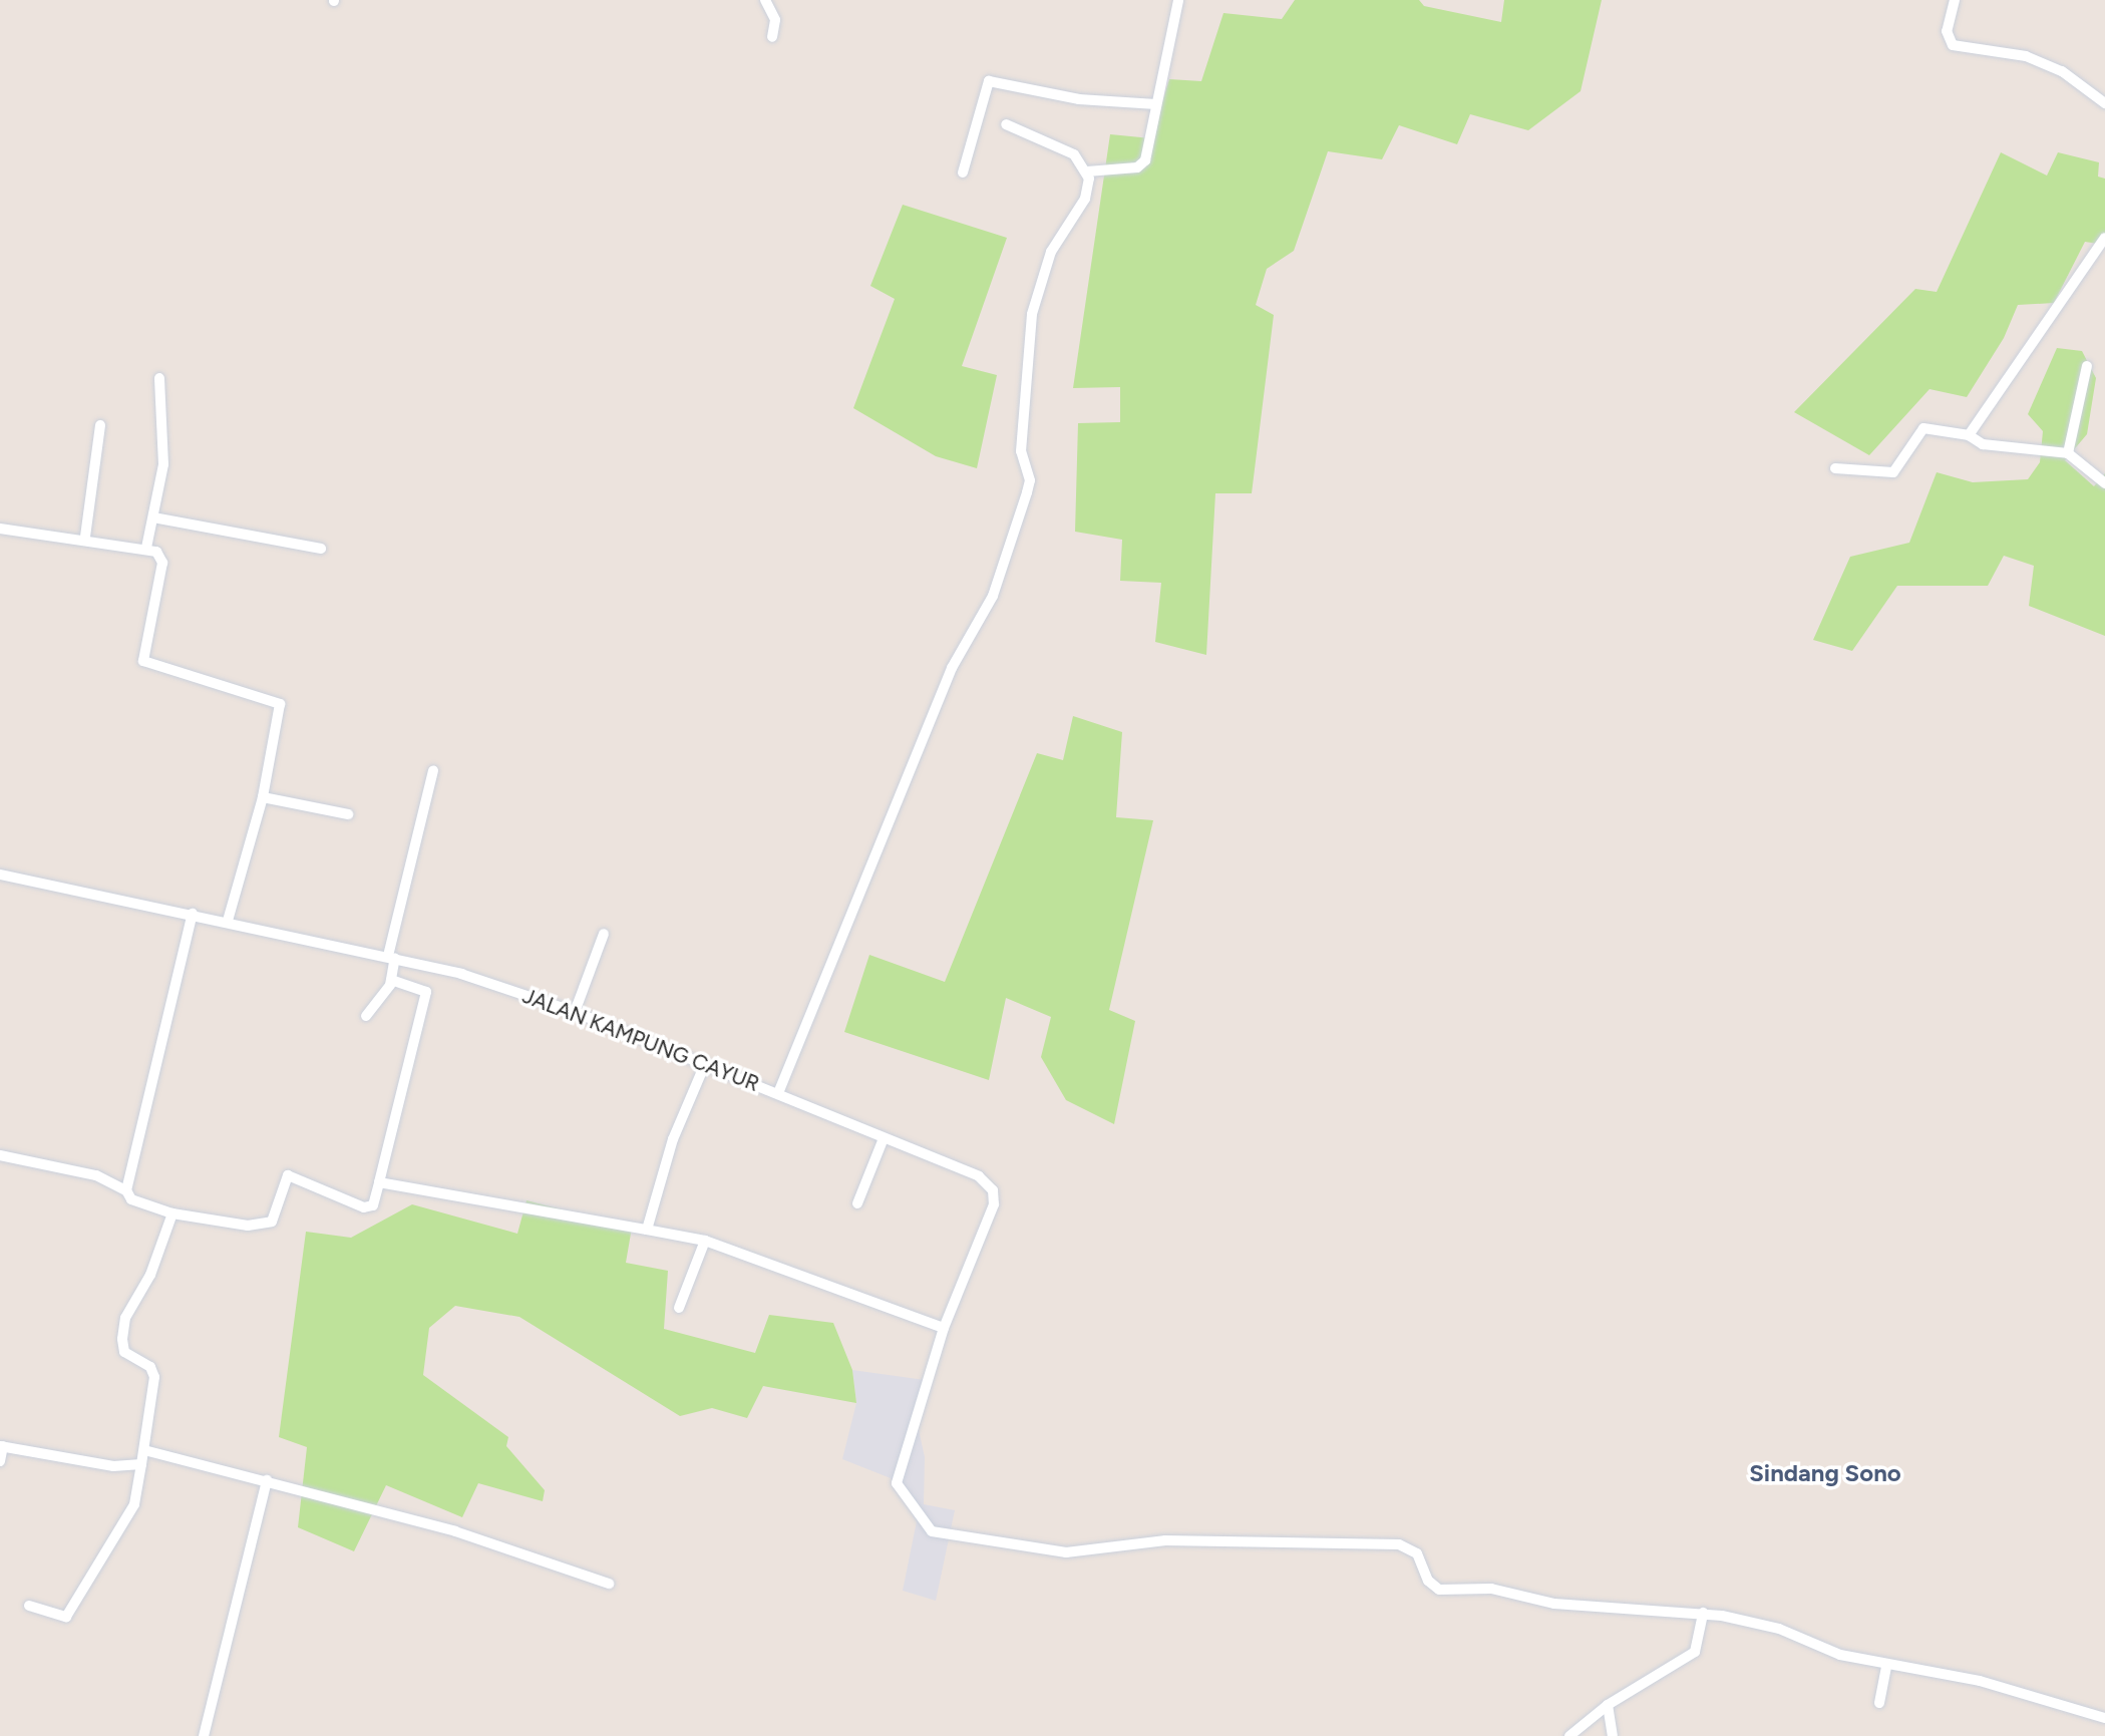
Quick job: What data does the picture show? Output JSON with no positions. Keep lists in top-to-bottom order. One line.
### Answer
{"streets":{"street":["JALAN KAMPUNG CAYUR"]},"districts":["Sindang Sono"]}
